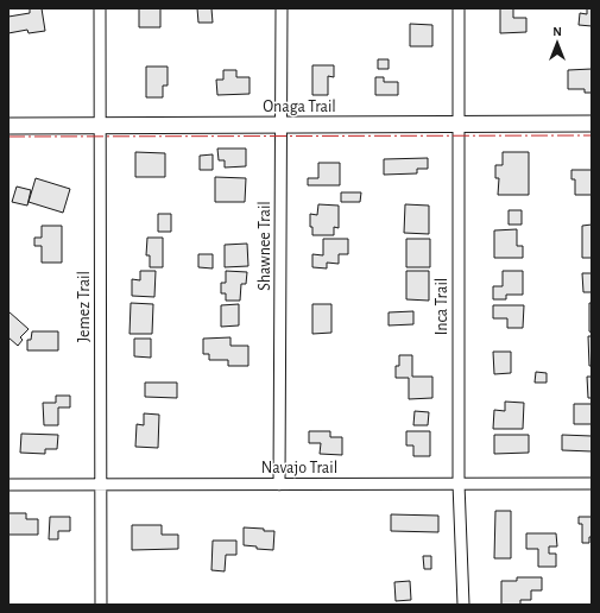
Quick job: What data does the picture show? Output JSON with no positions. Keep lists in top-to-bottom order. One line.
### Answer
{"streets":{"street":["Onaga Trail","Shawnee Trail","Jemez Trail","Inca Trail","Navajo Trail"]},"crossings":[["Onaga Trail","Shawnee Trail"],["Onaga Trail","Jemez Trail"],["Onaga Trail","Inca Trail"],["Shawnee Trail","Navajo Trail"],["Jemez Trail","Navajo Trail"],["Inca Trail","Navajo Trail"]],"north":"top"}
